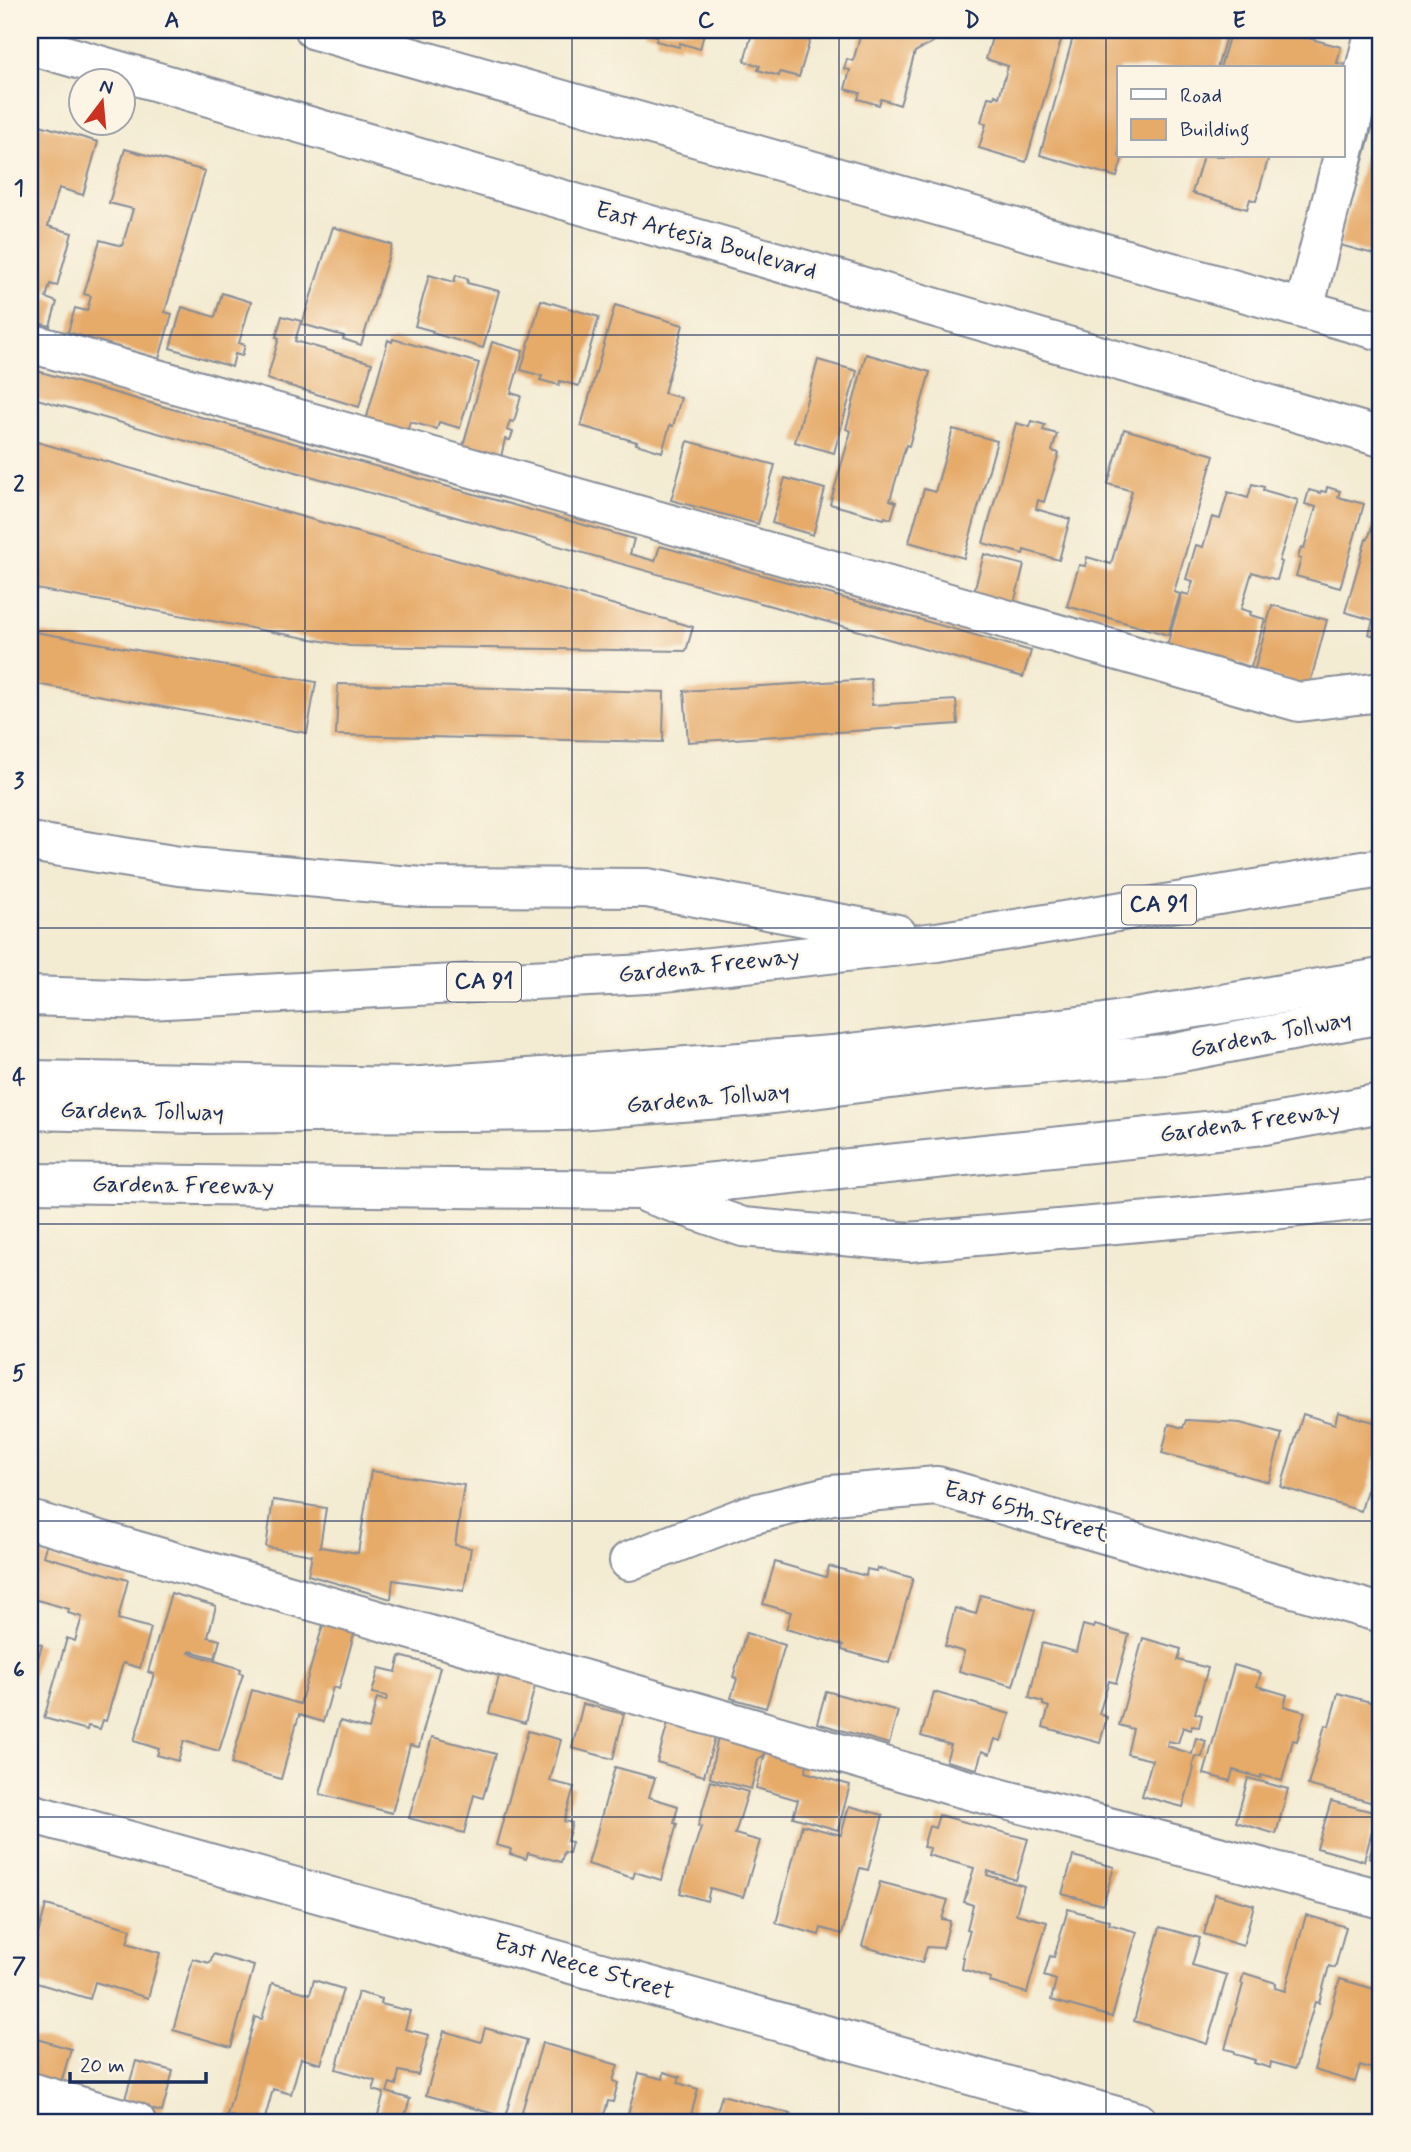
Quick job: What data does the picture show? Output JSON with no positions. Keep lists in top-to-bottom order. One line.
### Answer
{"streets":{"main road":["East Artesia Boulevard","CA 91","Gardena Freeway","Gardena Tollway","East 65th Street","East Neece Street"]},"legend":["Road","Building"],"scale_bar":"20 m","north":"top","grid":{"columns":["A","B","C","D","E"],"rows":["1","2","3","4","5","6","7"]}}
